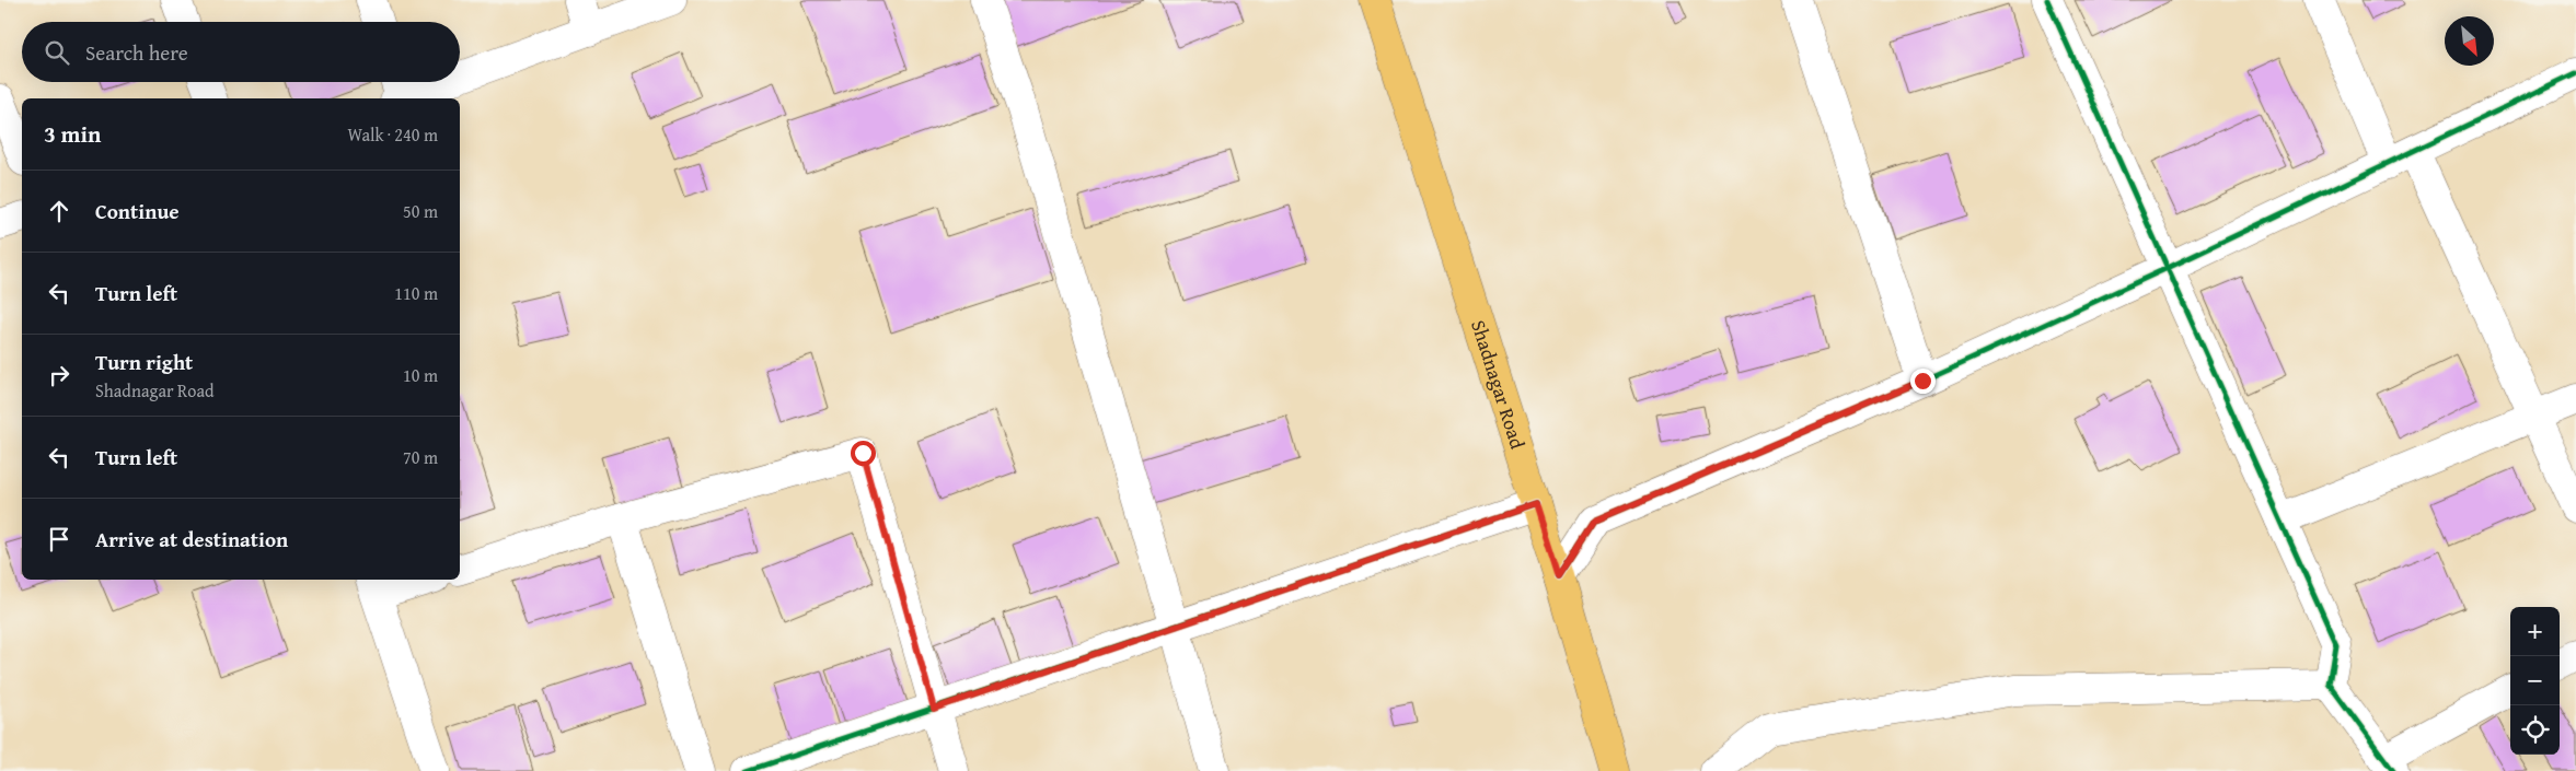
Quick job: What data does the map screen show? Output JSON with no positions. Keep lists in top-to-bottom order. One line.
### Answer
{"streets":{"main road":["Shadnagar Road"]},"north":"bottom right","page":{"search":"Search here","heading":["3 min","Walk · 240 m"],"list":[["Continue","50 m"],["Turn left","110 m"],["Turn right","Shadnagar Road","10 m"],["Turn left","70 m"],"Arrive at destination"],"map_buttons":["+","−"]}}
